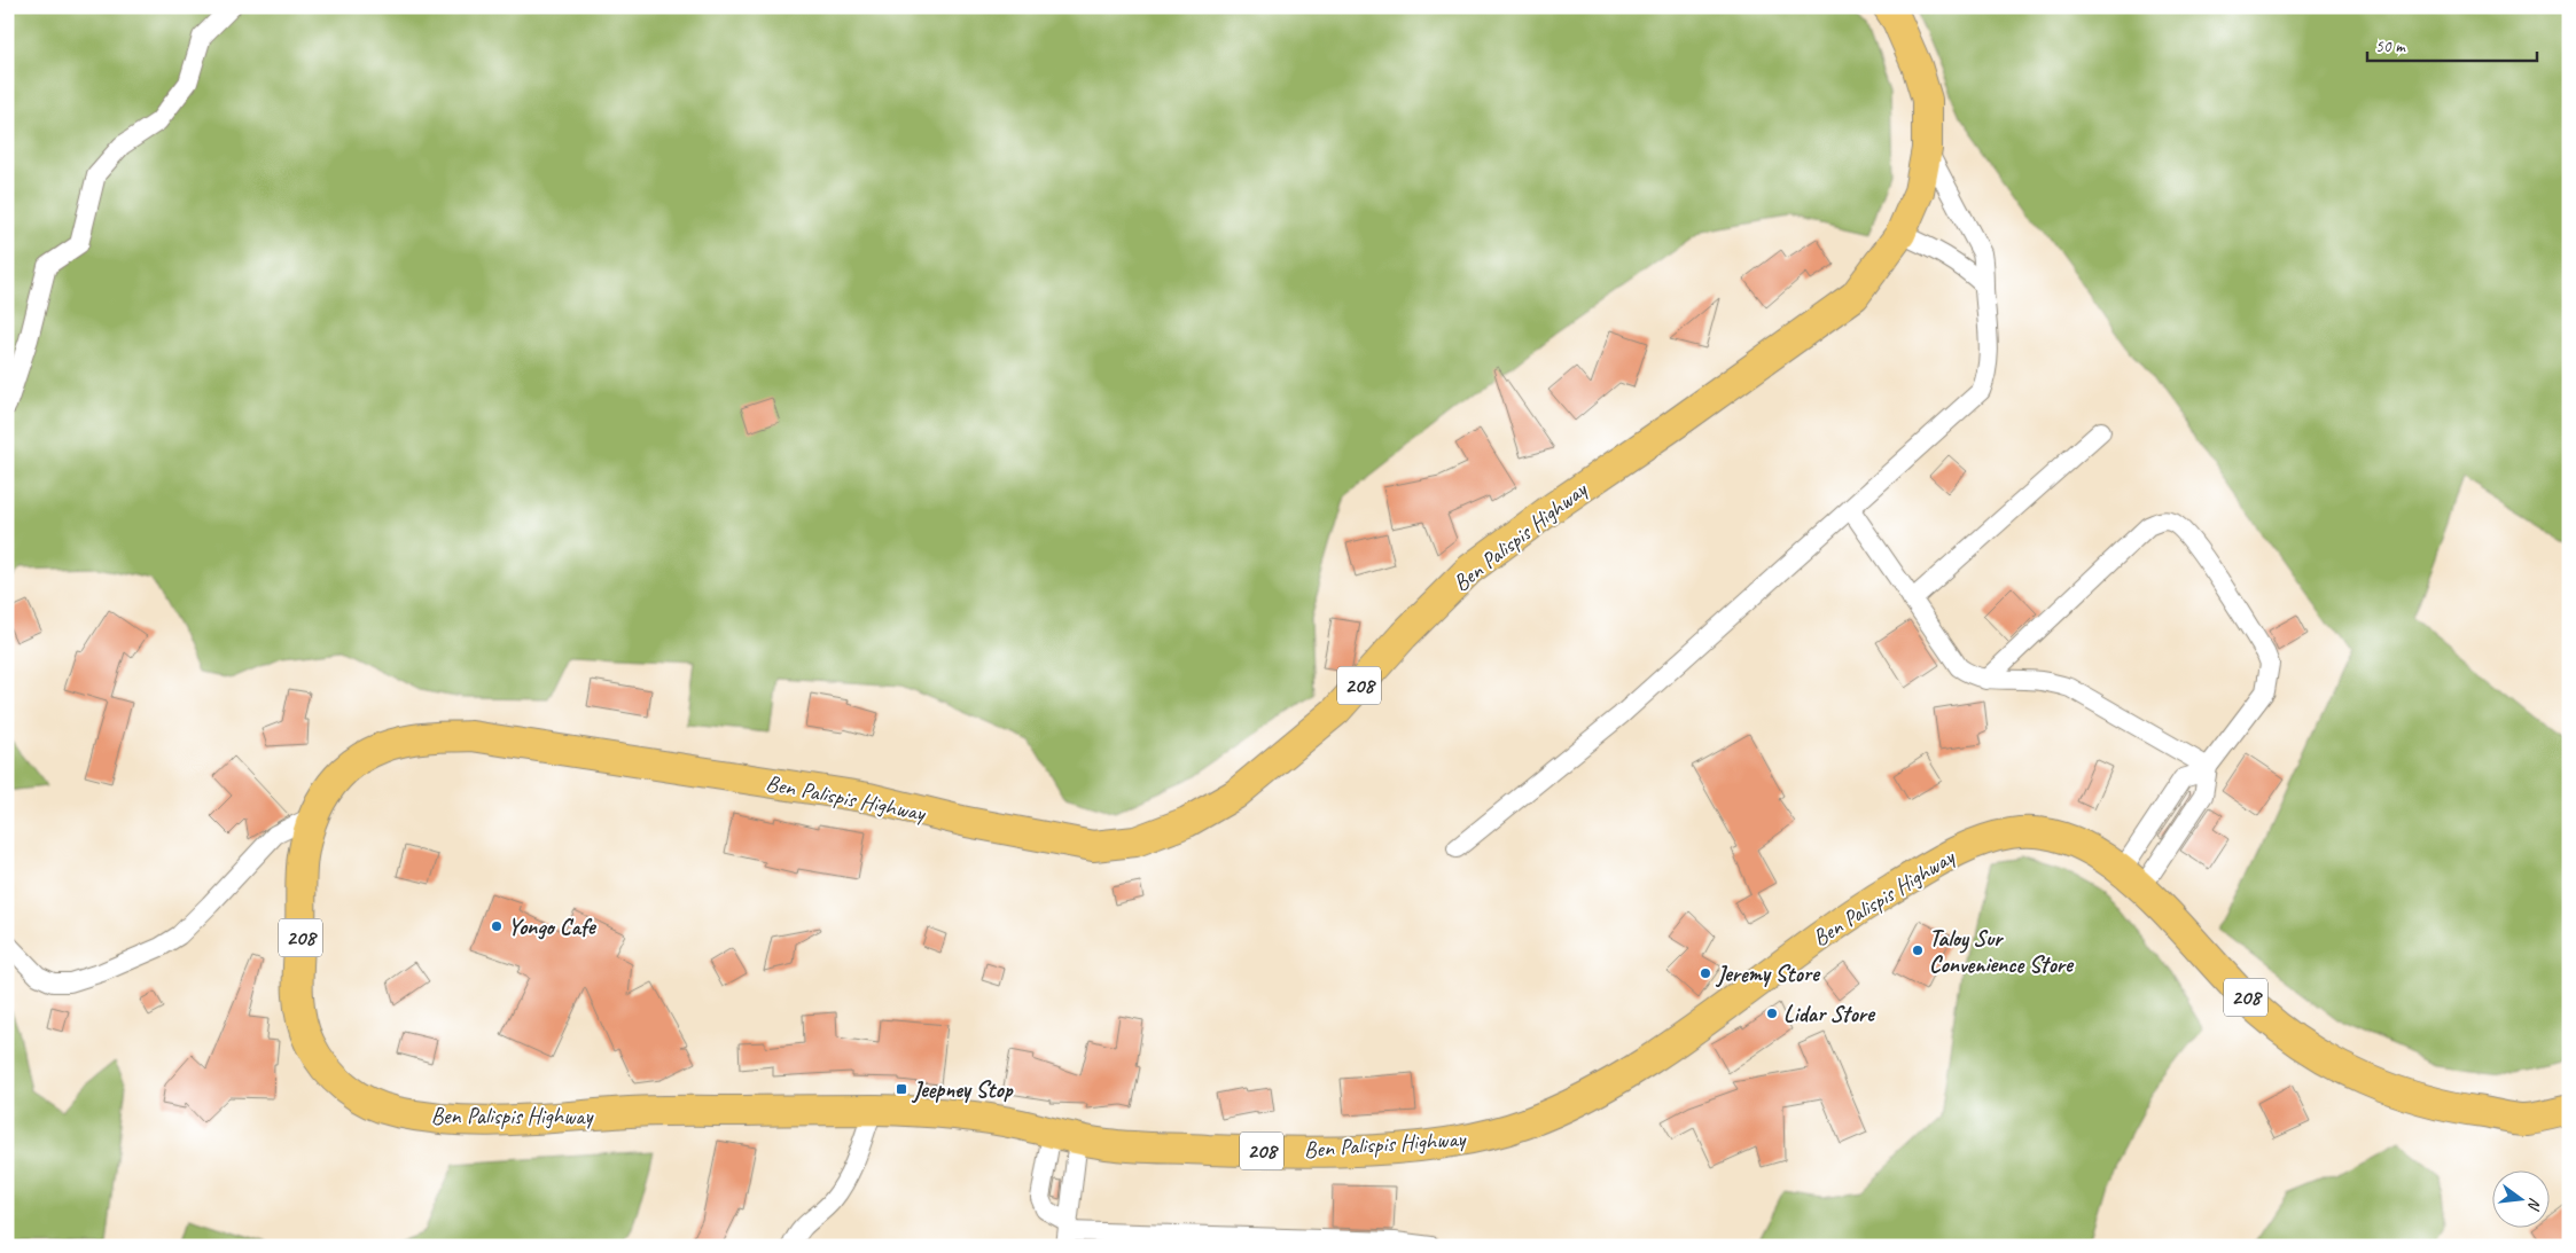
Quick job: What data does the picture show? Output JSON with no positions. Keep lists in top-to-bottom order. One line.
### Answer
{"streets":{"main road":["Ben Palispis Highway","208"]},"places":{"other":["Yongo Cafe","Taloy Sur Convenience Store","Jeremy Store","Lidar Store"],"transit":["Jeepney Stop"]},"scale_bar":"50 m","north":"right"}
